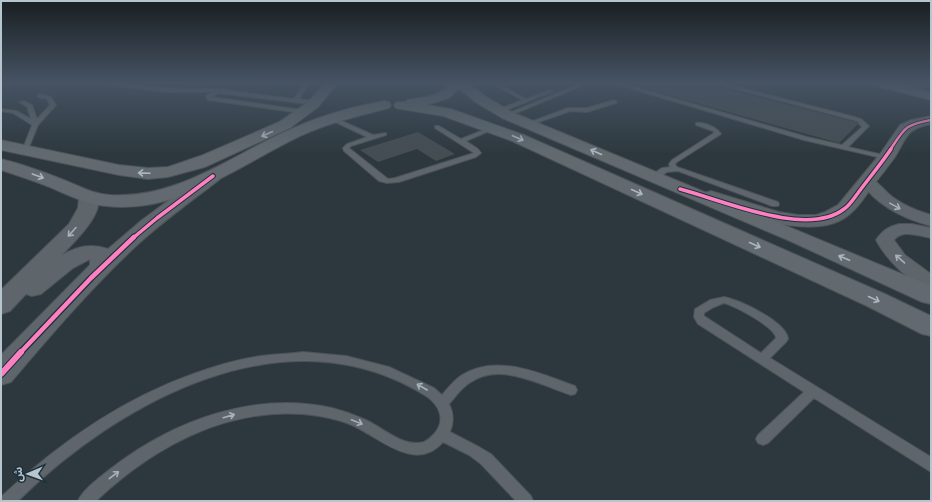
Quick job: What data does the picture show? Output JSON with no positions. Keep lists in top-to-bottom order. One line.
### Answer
{"north":"left"}
